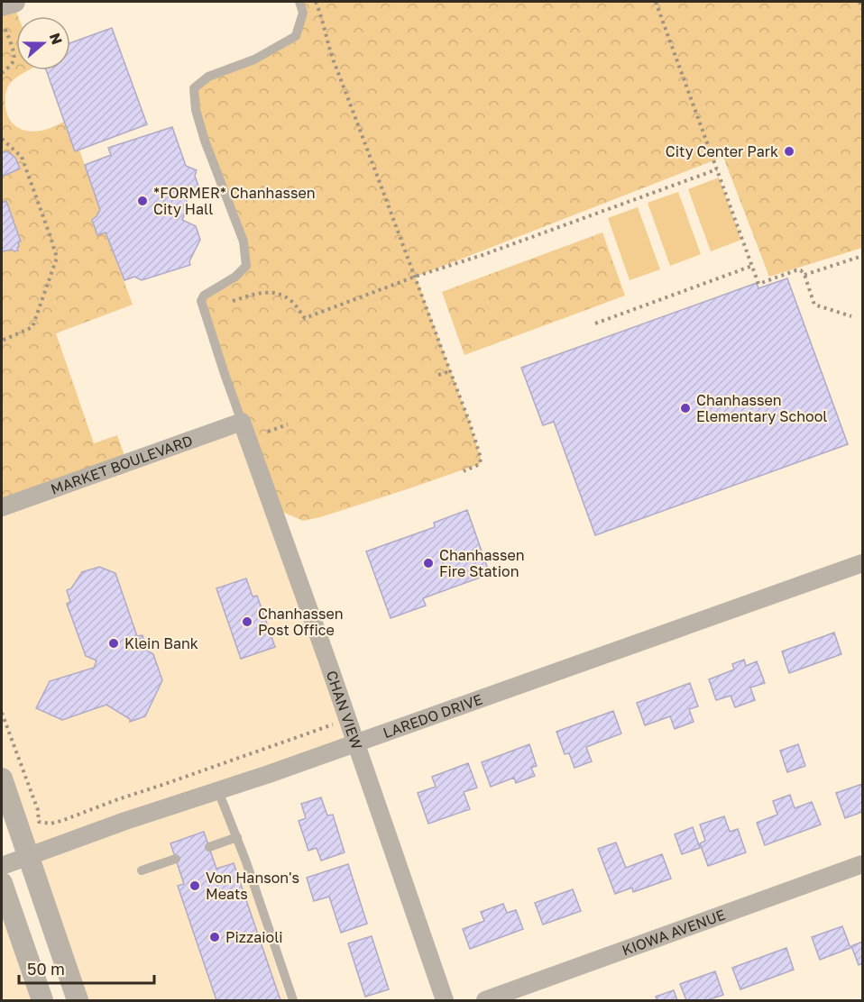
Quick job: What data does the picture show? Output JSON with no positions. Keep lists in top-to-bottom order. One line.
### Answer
{"streets":{"street":["MARKET BOULEVARD","CHAN VIEW","LAREDO DRIVE","KIOWA AVENUE"]},"crossings":[["MARKET BOULEVARD","CHAN VIEW"],["CHAN VIEW","LAREDO DRIVE"]],"places":["City Center Park","*FORMER* Chanhassen City Hall","Chanhassen Elementary School","Chanhassen Fire Station","Chanhassen Post Office","Klein Bank","Von Hanson's Meats","Pizzaioli"],"scale_bar":"50 m","north":"right"}
